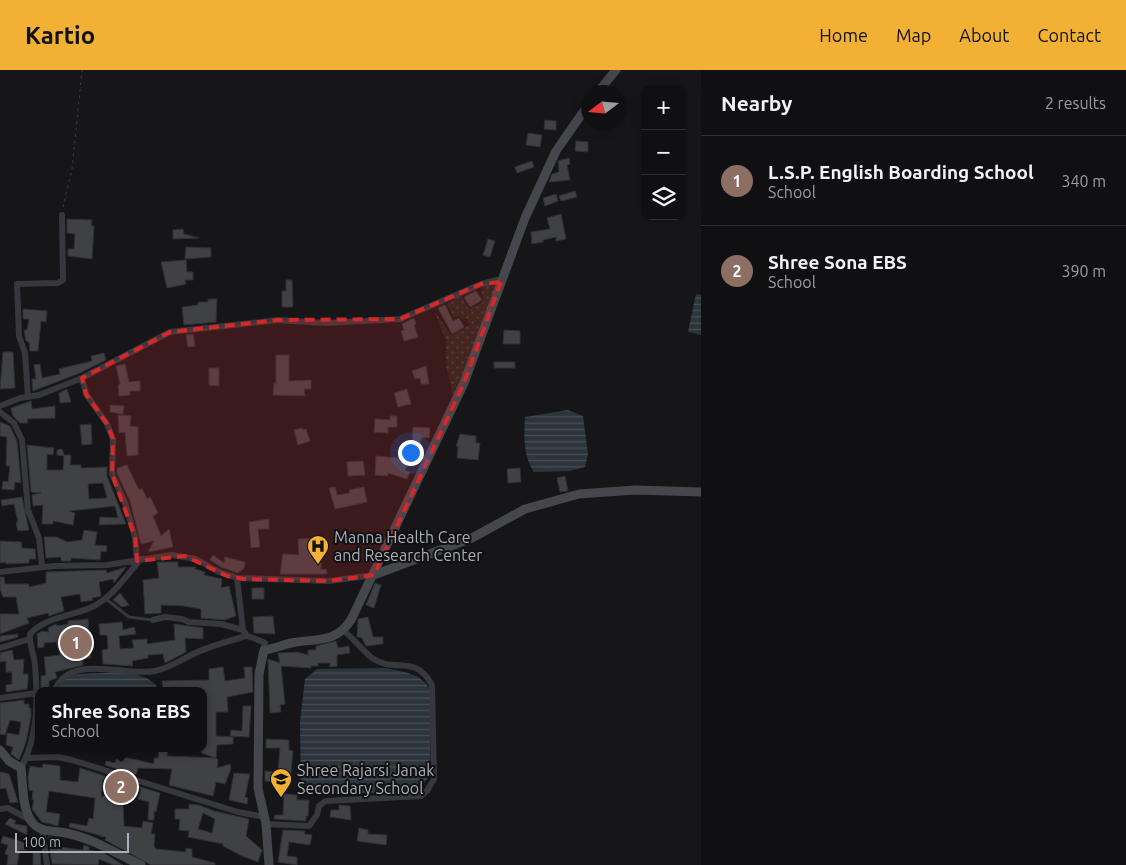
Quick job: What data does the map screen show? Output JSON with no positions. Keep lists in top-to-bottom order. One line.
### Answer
{"places":{"hospital":["Manna Health Care and Research Center"],"school or university":["Shree Rajarsi Janak Secondary School"]},"scale_bar":"100 m","north":"left","page":{"header":"Kartio","nav":["Home","Map","About","Contact"],"heading":["Nearby","2 results"],"map_buttons":["+","−"],"list":[{"mark":"1","name":"L.S.P. English Boarding School","note":"School","value":"340 m"},{"mark":"2","name":"Shree Sona EBS","note":"School","value":"390 m"}],"pins":["1","2"],"popup":["Shree Sona EBS","School"],"scale":"100 m"}}
